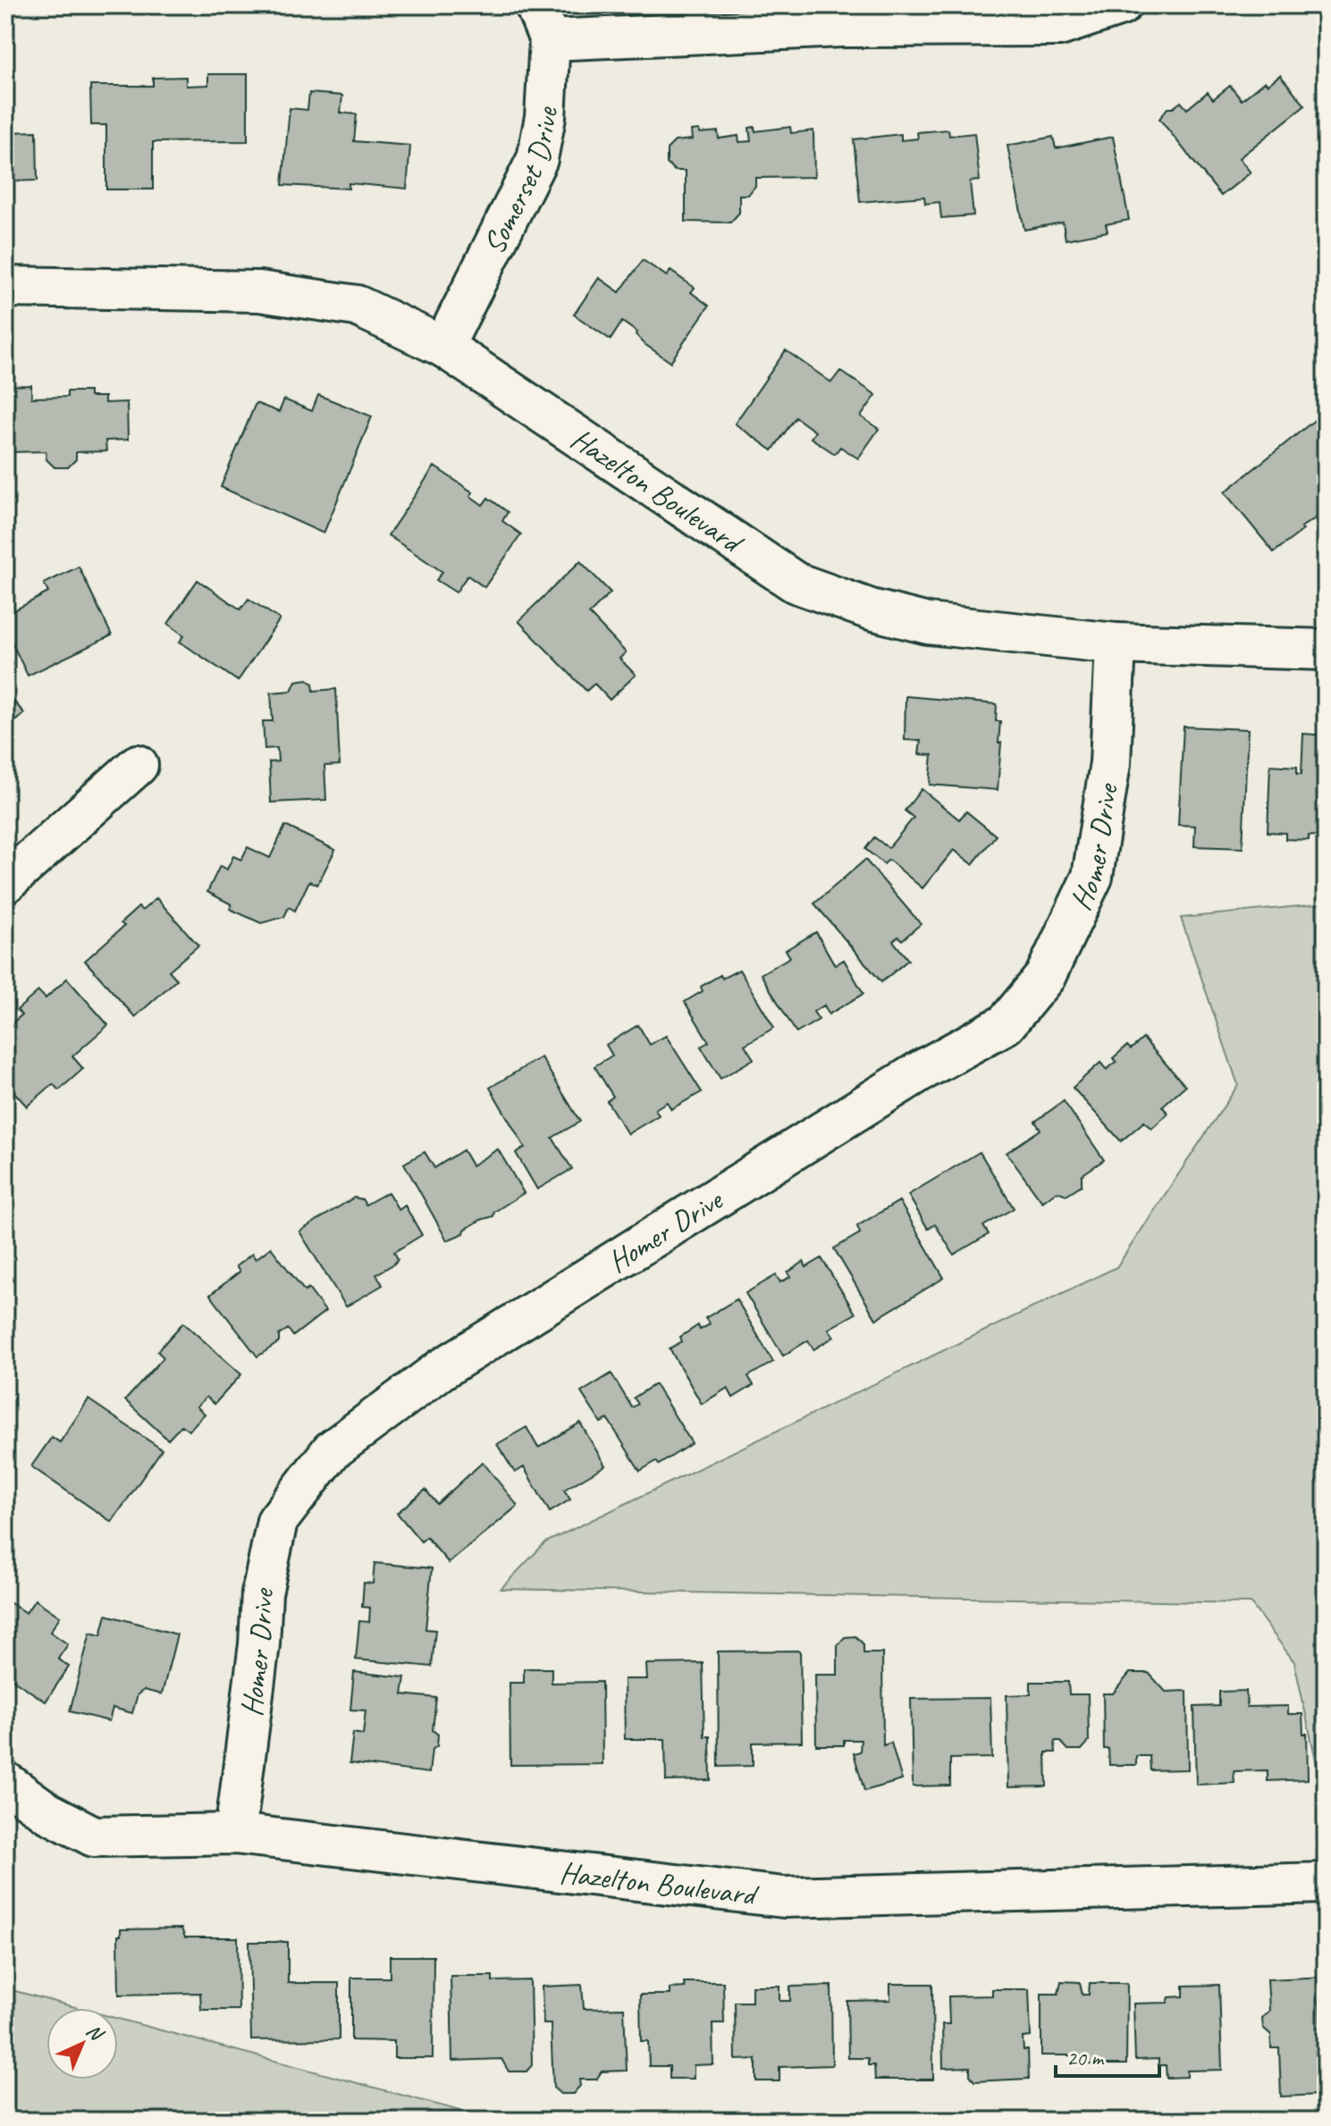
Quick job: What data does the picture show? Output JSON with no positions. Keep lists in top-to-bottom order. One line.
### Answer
{"streets":{"street":["Somerset Drive","Hazelton Boulevard","Homer Drive"]},"crossings":[["Somerset Drive","Hazelton Boulevard"],["Hazelton Boulevard","Homer Drive"]],"scale_bar":"20 m","north":"top right"}
